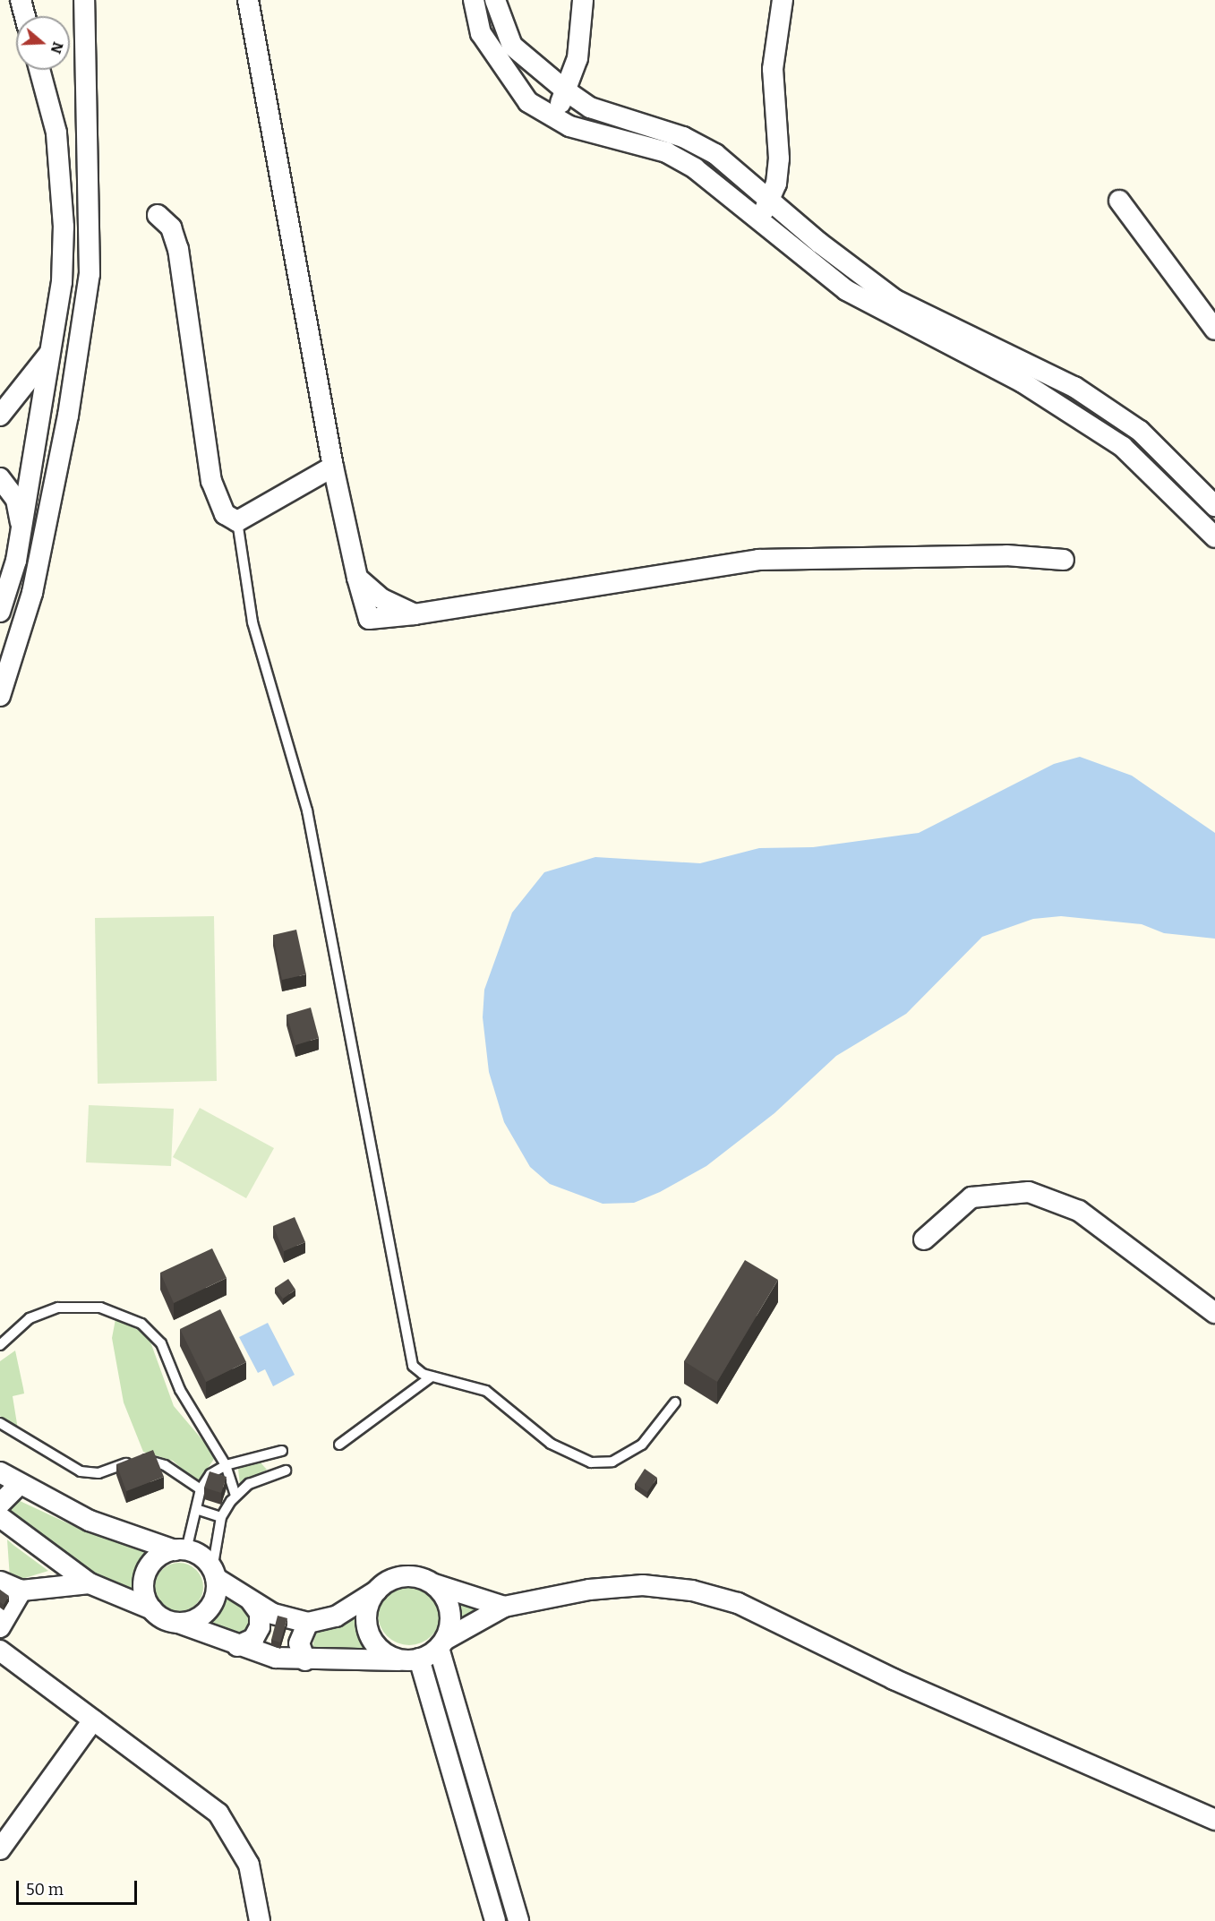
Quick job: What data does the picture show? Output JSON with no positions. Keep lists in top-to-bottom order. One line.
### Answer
{"scale_bar":"50 m","north":"right"}
